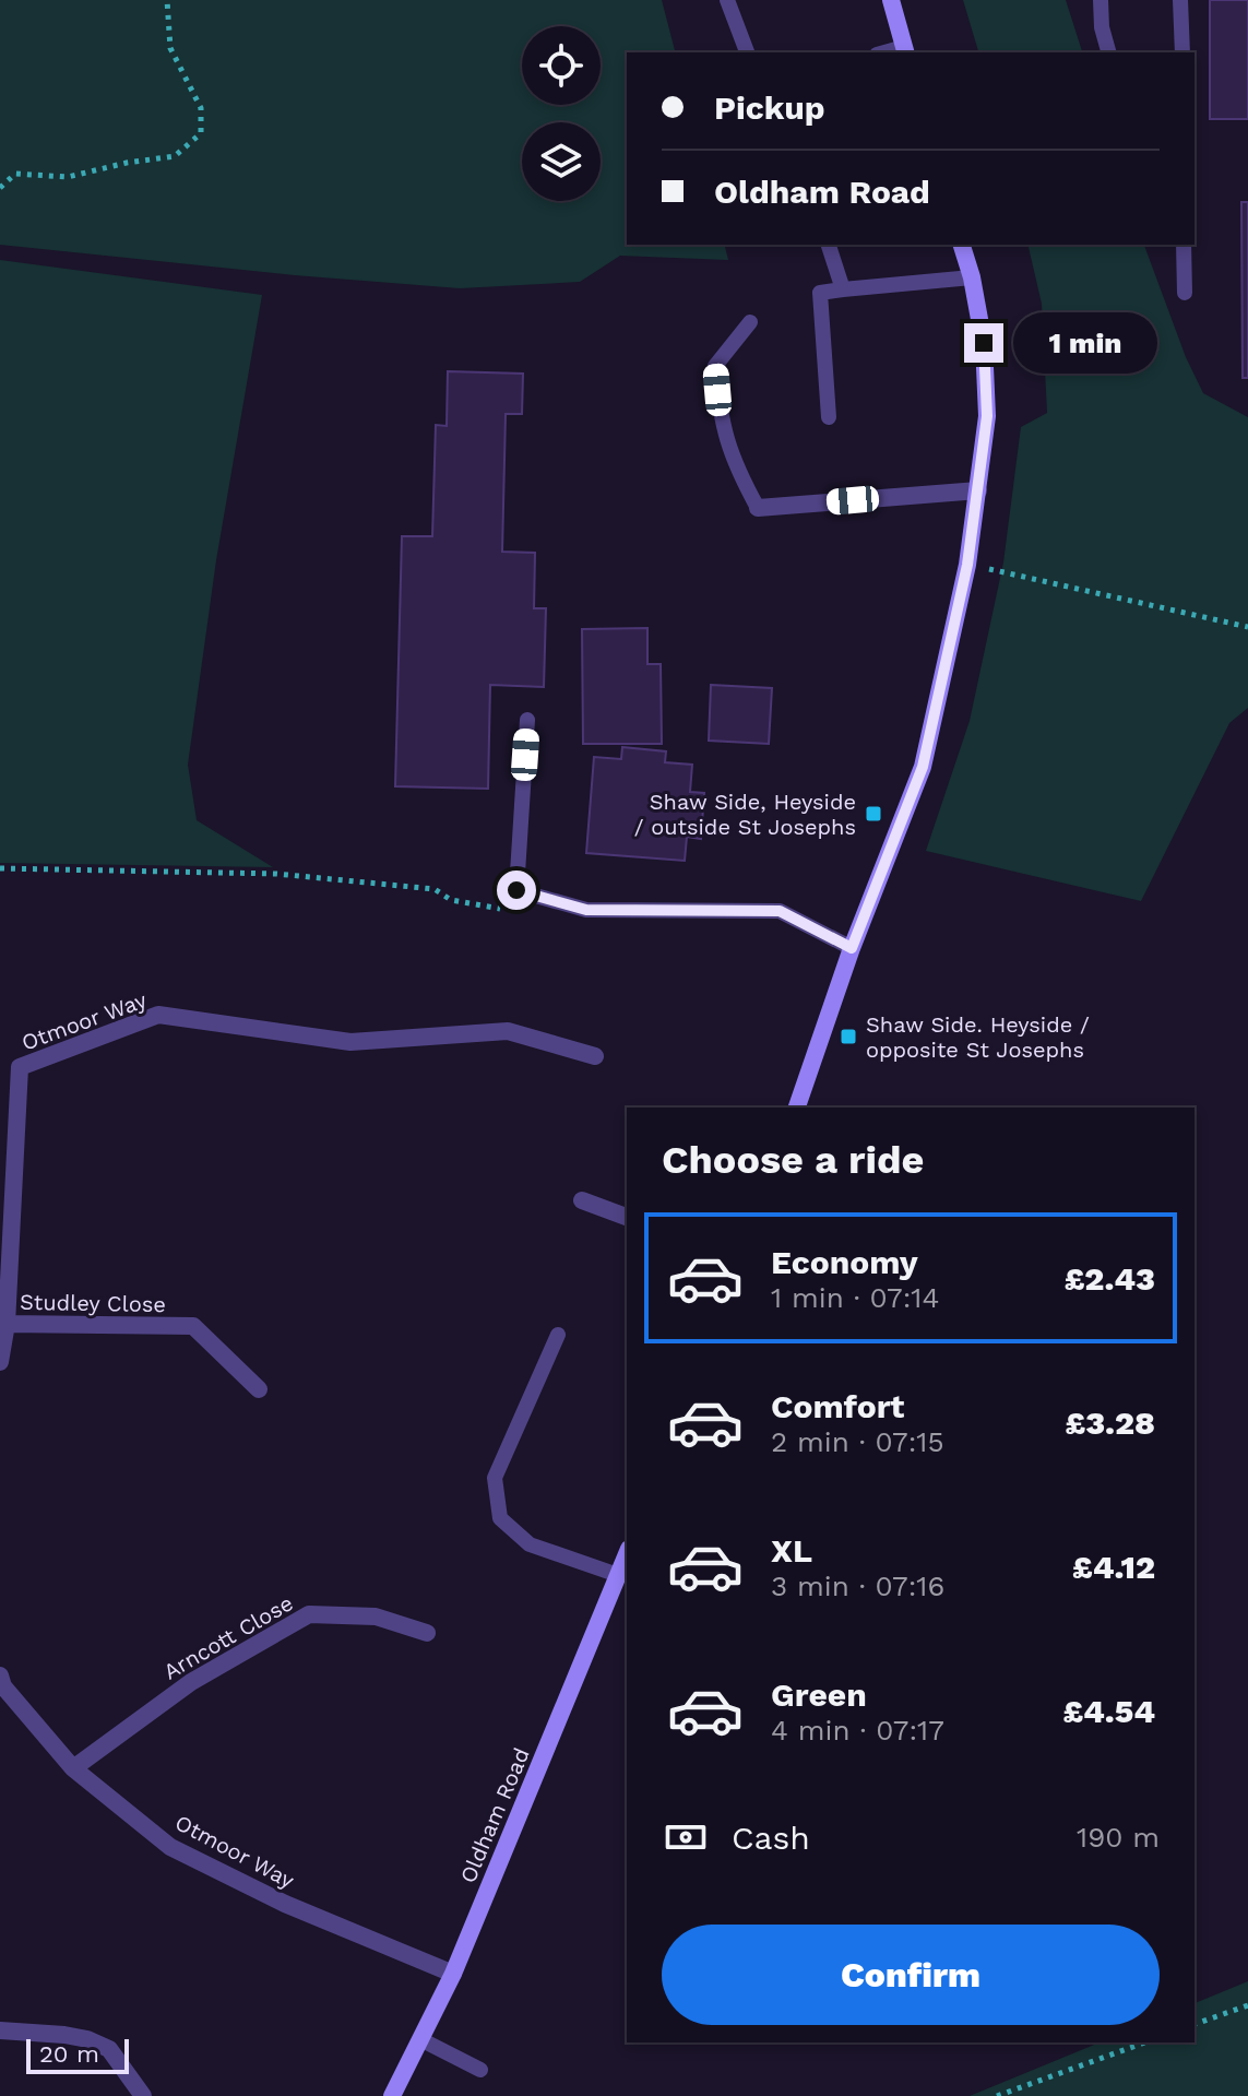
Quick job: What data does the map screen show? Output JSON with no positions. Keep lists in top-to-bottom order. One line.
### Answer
{"streets":{"main road":["Oldham Road"],"street":["Otmoor Way","Studley Close","Arncott Close"]},"crossings":[["Otmoor Way","Studley Close"],["Otmoor Way","Arncott Close"],["Otmoor Way","Oldham Road"]],"places":{"transit":["Shaw Side, Heyside / outside St Josephs","Shaw Side. Heyside / opposite St Josephs"]},"scale_bar":"20 m","page":{"banner":["Pickup","Oldham Road"],"bubble":"1 min","heading":"Choose a ride","list":[{"name":"Economy","note":"1 min · 07:14","value":"£2.43"},{"name":"Comfort","note":"2 min · 07:15","value":"£3.28"},{"name":"XL","note":"3 min · 07:16","value":"£4.12"},{"name":"Green","note":"4 min · 07:17","value":"£4.54"}],"pay":["Cash","190 m"],"buttons":"Confirm","scale":"20 m"}}
